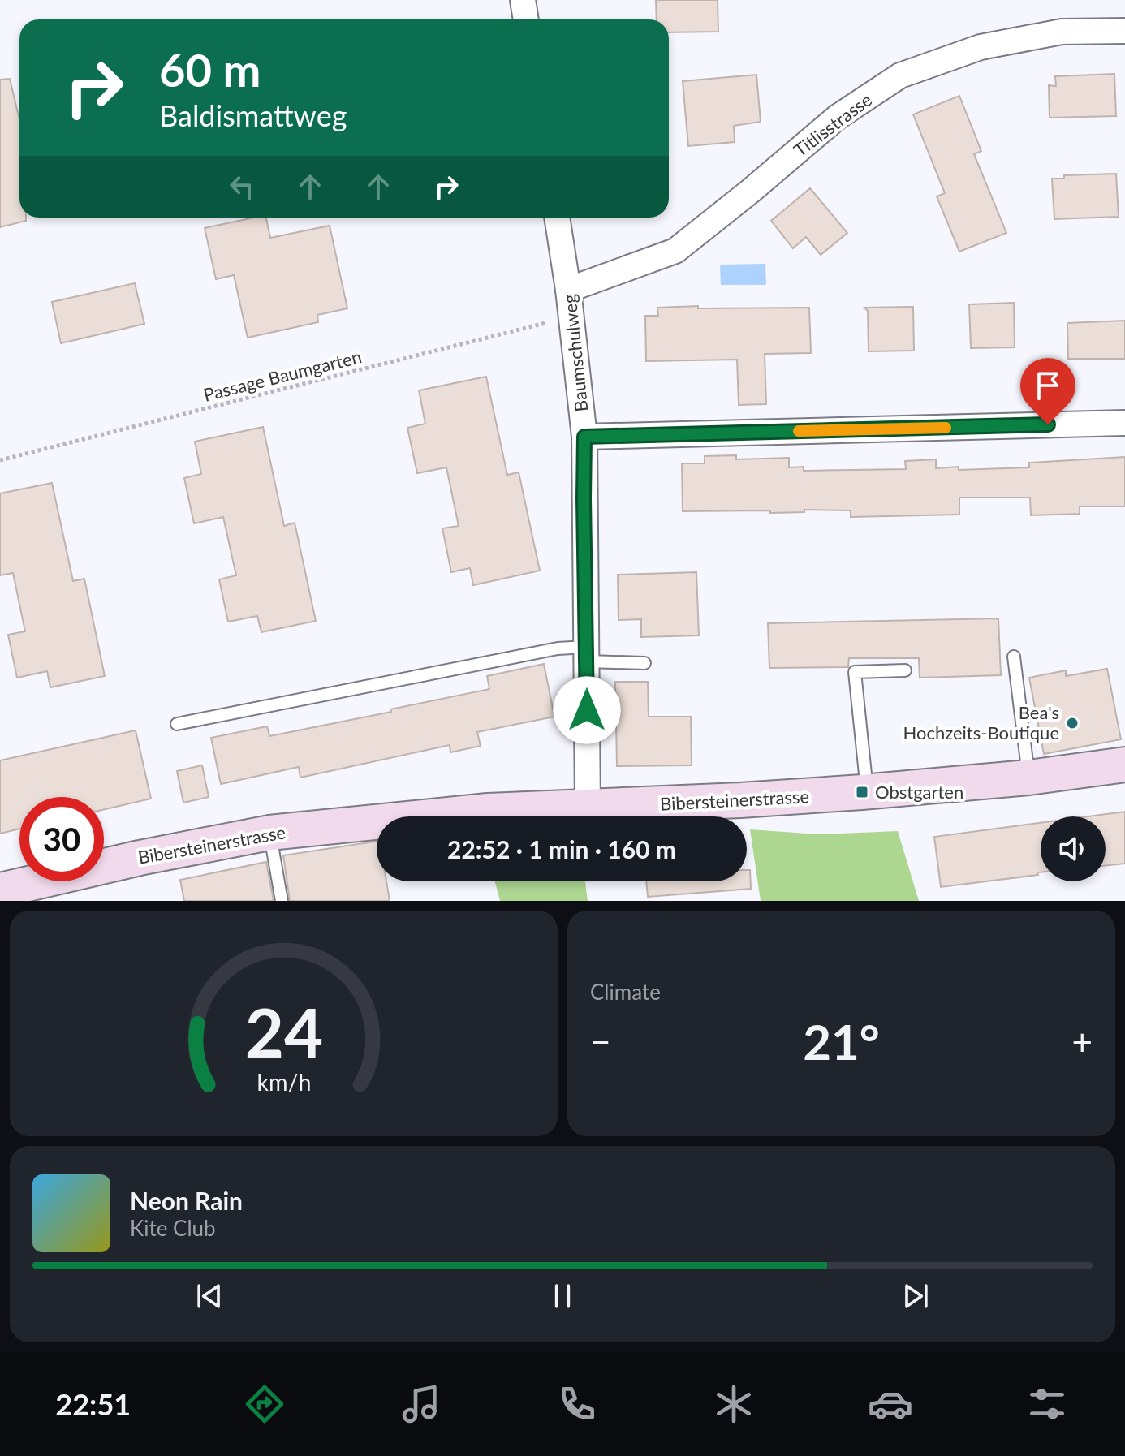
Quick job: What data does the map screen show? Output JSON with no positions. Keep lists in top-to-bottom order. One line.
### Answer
{"streets":{"main road":["Bibersteinerstrasse"],"street":["Titlisstrasse","Baumschulweg"],"path":["Passage Baumgarten"]},"crossings":[["Titlisstrasse","Baumschulweg"],["Baumschulweg","Passage Baumgarten"],["Baumschulweg","Bibersteinerstrasse"]],"places":{"other":["Bea's Hochzeits-Boutique"],"transit":["Obstgarten"]},"page":{"turn":["60 m","Baldismattweg"],"limit":"30","trip":"22:52 · 1 min · 160 m","tile":"Climate","heat":["−","21°","+"],"song":["Neon Rain","Kite Club"],"tabs":"22:51","gauge":["24","km/h"]}}
